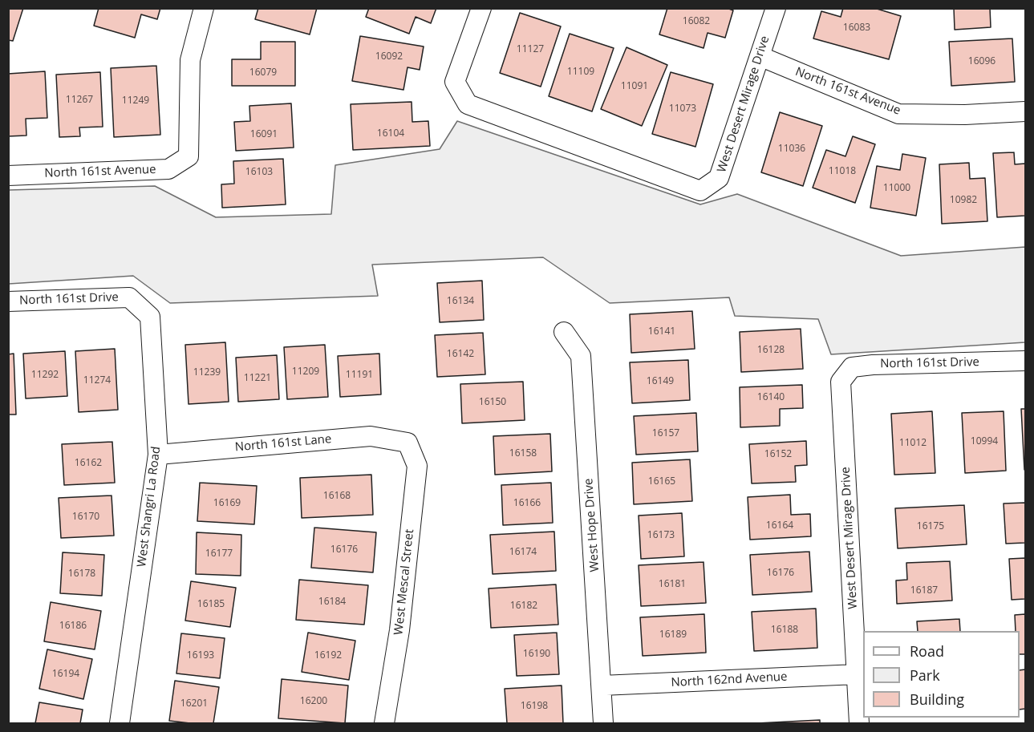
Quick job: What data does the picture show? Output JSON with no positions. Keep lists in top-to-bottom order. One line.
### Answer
{"streets":{"street":["North 161st Avenue","West Desert Mirage Drive","North 161st Drive","North 161st Lane","West Shangri La Road","West Hope Drive","West Mescal Street","North 162nd Avenue"]},"crossings":[["North 161st Avenue","West Desert Mirage Drive"],["West Desert Mirage Drive","North 161st Drive"],["West Desert Mirage Drive","North 162nd Avenue"],["North 161st Drive","West Shangri La Road"],["North 161st Lane","West Shangri La Road"],["North 161st Lane","West Mescal Street"],["West Hope Drive","North 162nd Avenue"]],"house_numbers":["16082","16083","11127","16092","16096","11109","16079","11091","11267","11249","11073","16104","16091","11036","11018","16103","11000","10982","16134","16141","16128","16142","11209","11239","11292","11191","11221","11274","16149","16140","16150","16157","10994","11012","16158","16152","16162","16165","16168","16169","16166","16170","16164","16175","16173","16176","16174","16177","16176","16178","16181","16187","16184","16185","16182","16186","16188","16189","16190","16193","16192","16194","16200","16201","16198"],"legend":["Road","Park","Building"]}
